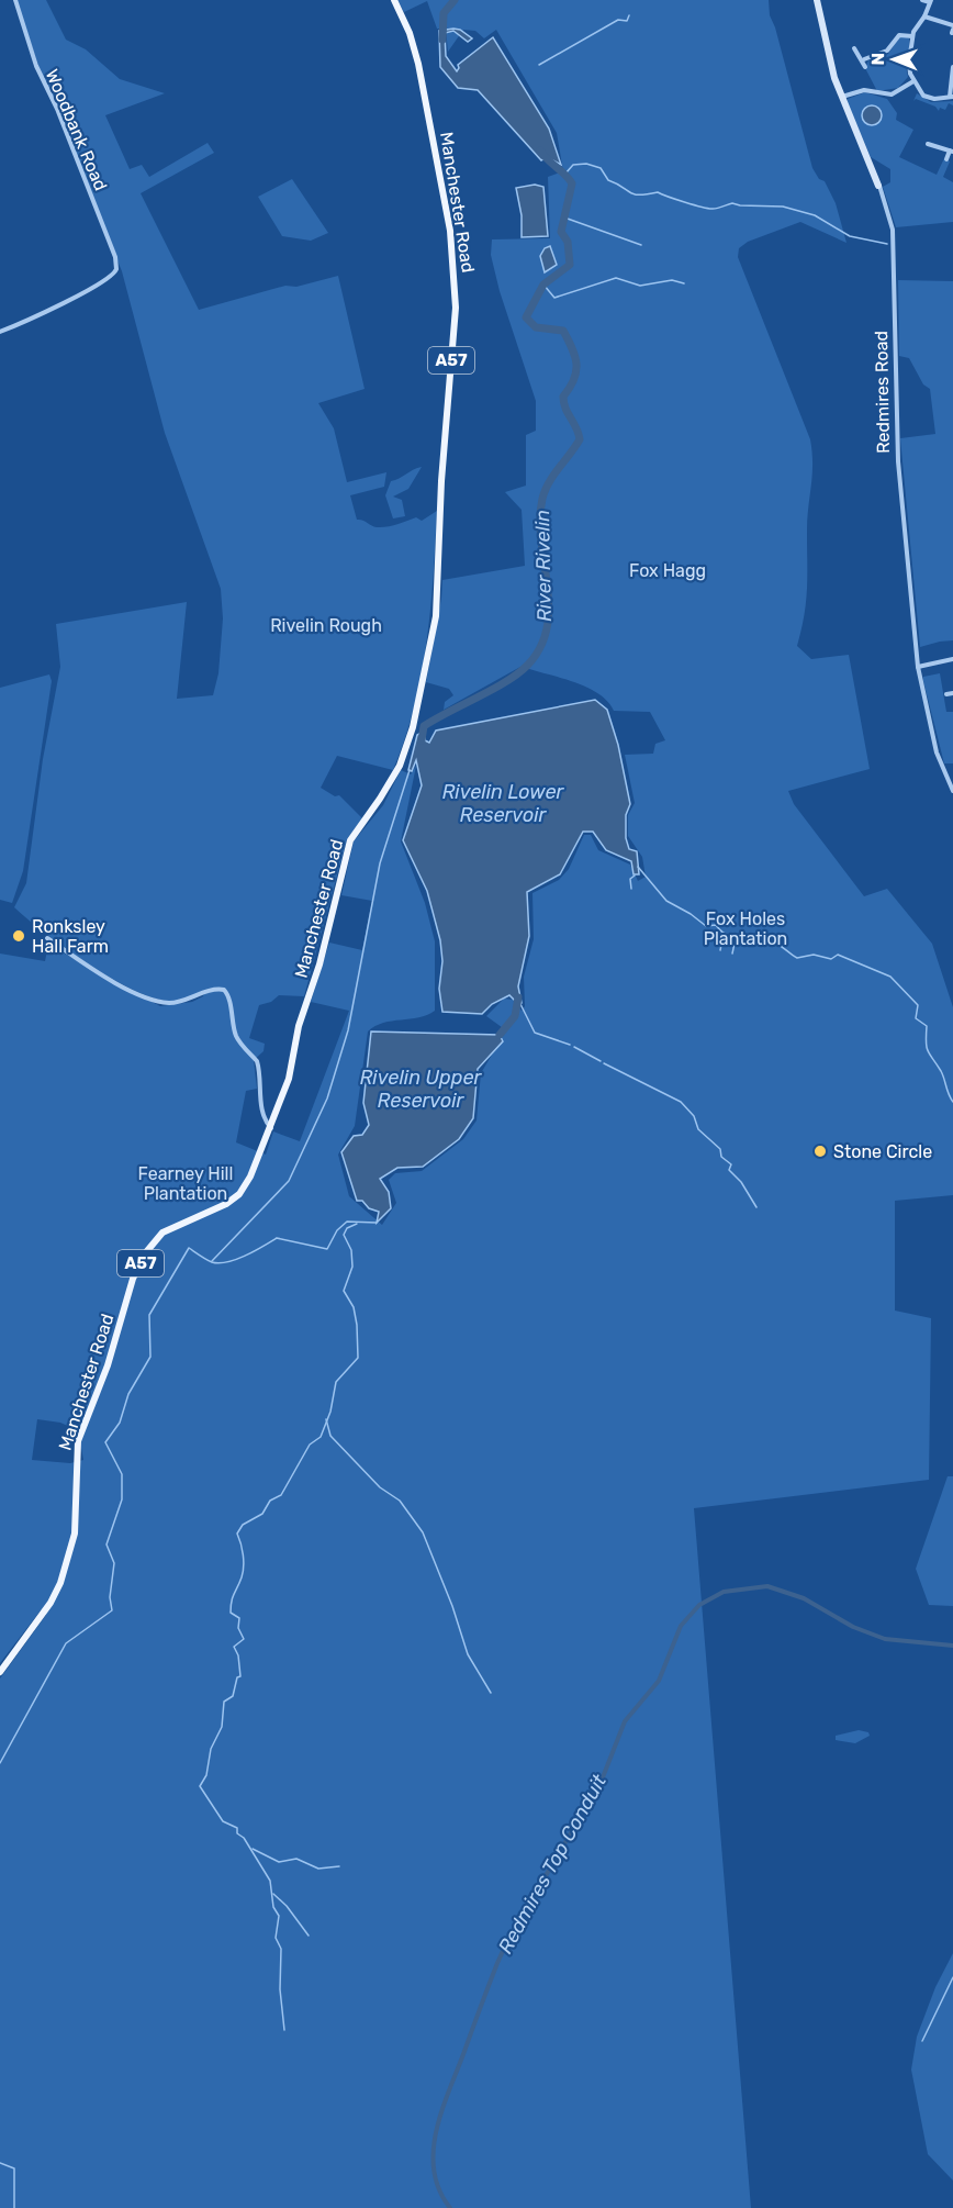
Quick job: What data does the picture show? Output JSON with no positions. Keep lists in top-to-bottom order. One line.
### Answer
{"streets":{"main road":["Manchester Road","A57"],"street":["Woodbank Road","Redmires Road"]},"water":["River Rivelin","Rivelin Lower Reservoir","Rivelin Upper Reservoir","Redmires Top Conduit"],"parks":["Fox Hagg","Rivelin Rough","Fox Holes Plantation","Fearney Hill Plantation"],"places":["Ronksley Hall Farm","Stone Circle"],"north":"left"}
